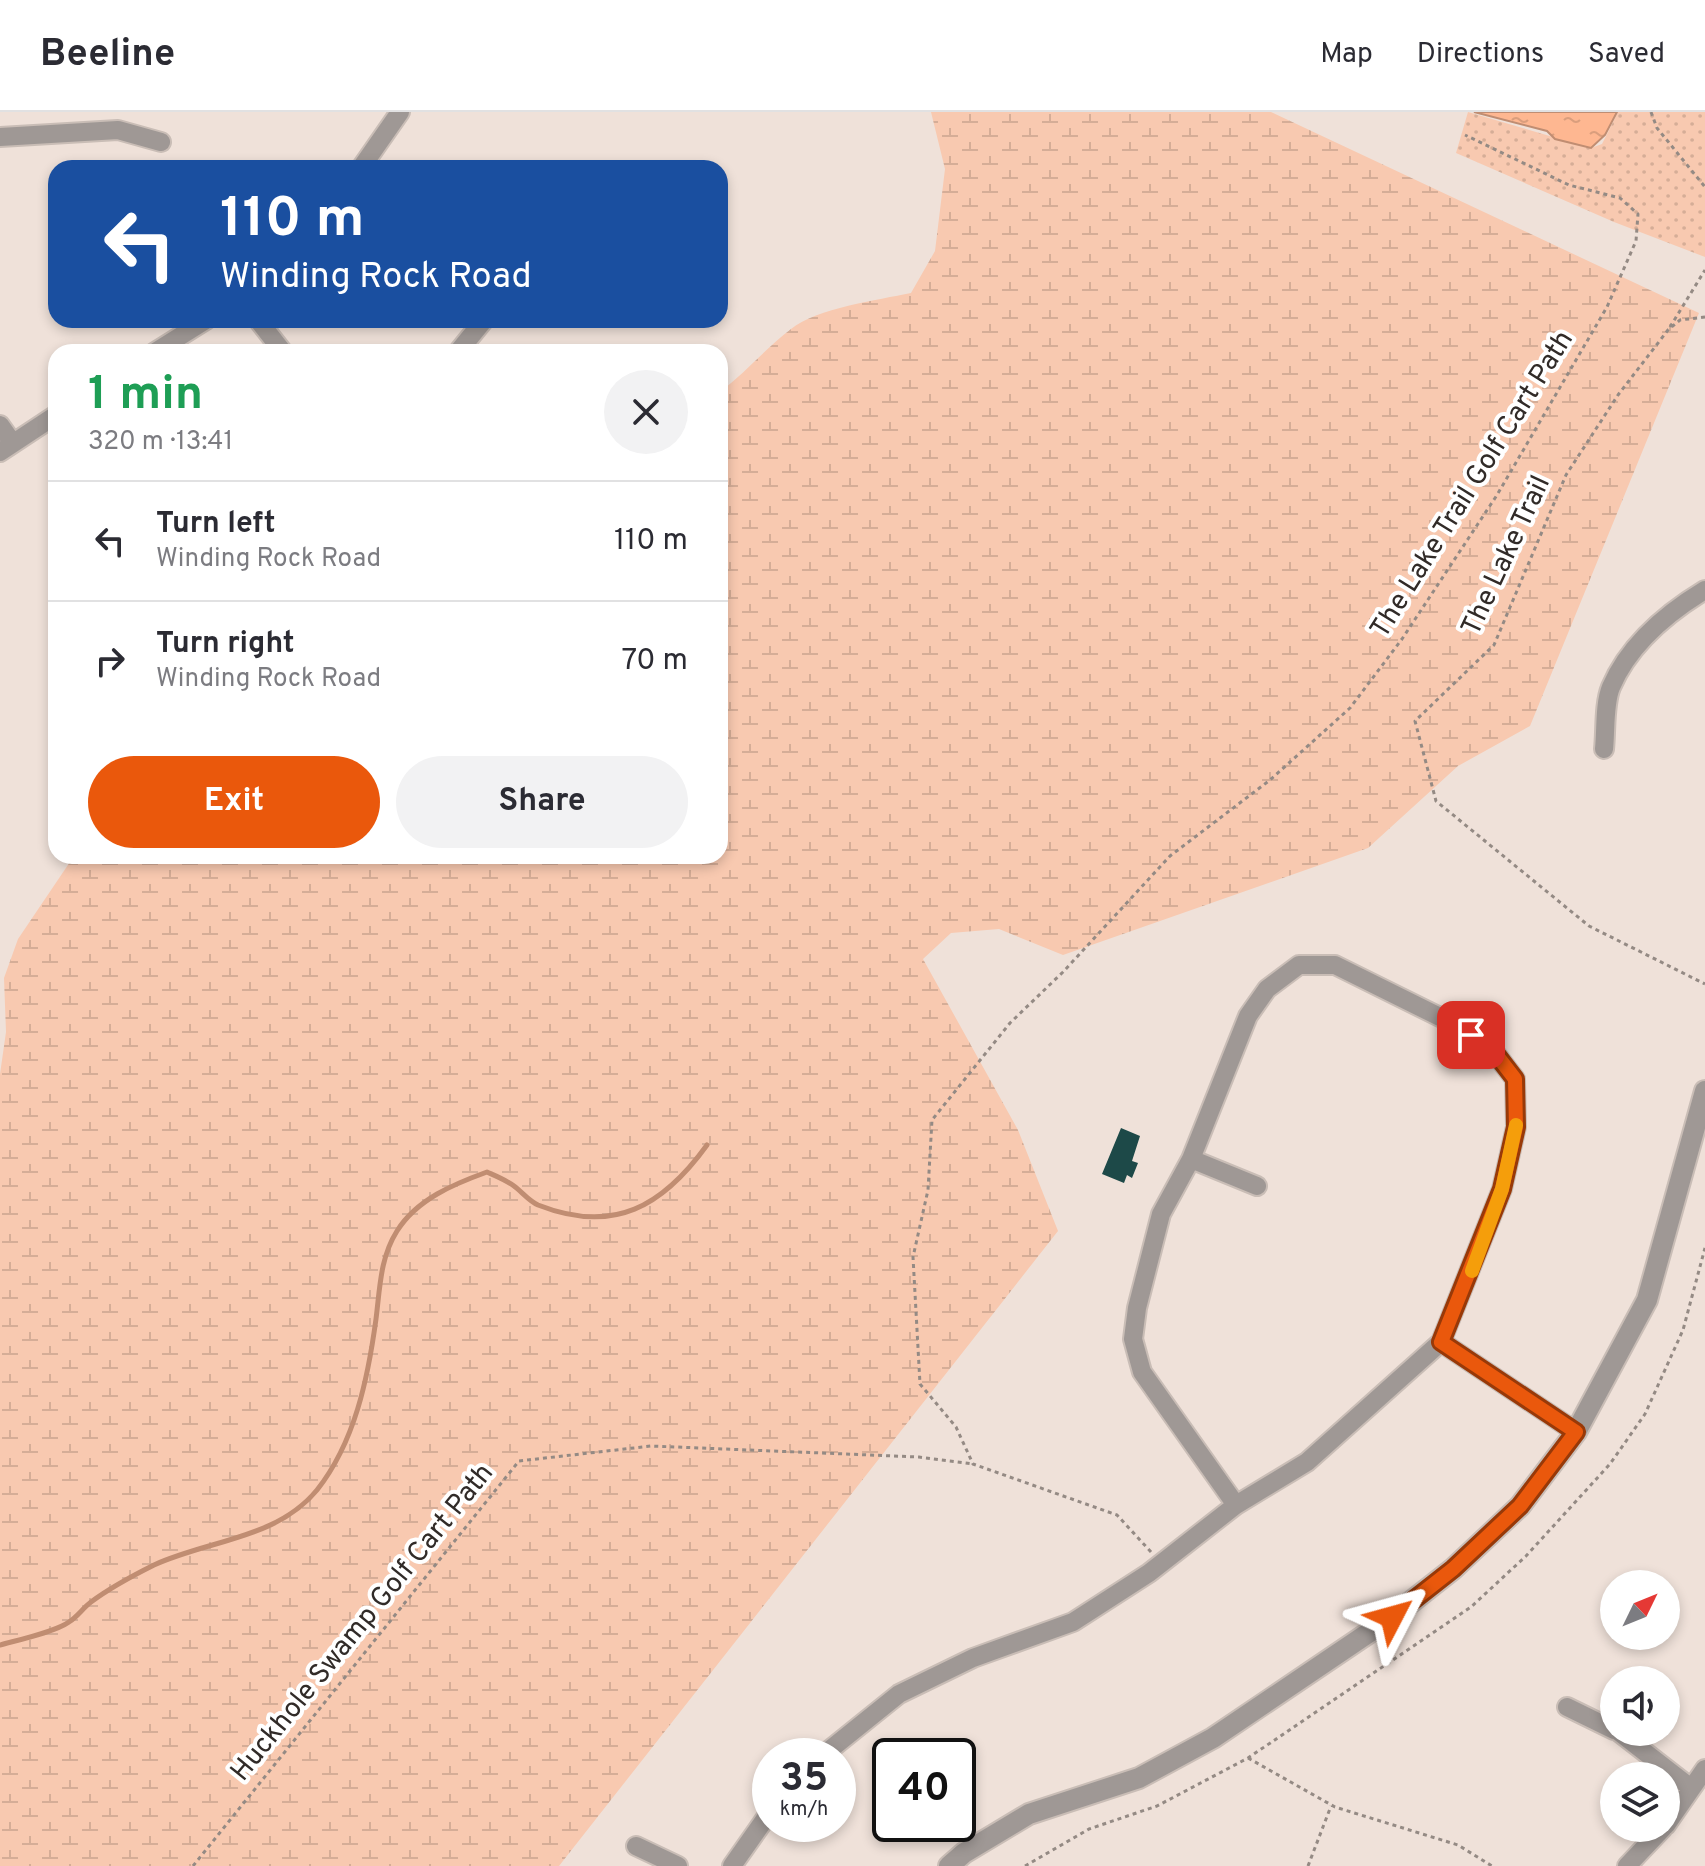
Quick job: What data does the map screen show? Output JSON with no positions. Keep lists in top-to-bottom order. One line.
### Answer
{"streets":{"path":["The Lake Trail Golf Cart Path","The Lake Trail","Huckhole Swamp Golf Cart Path"]},"crossings":[["The Lake Trail Golf Cart Path","Huckhole Swamp Golf Cart Path"]],"north":"top right","page":{"header":"Beeline","nav":["Map","Directions","Saved"],"turn":["110 m","Winding Rock Road"],"heading":["1 min","320 m · 13:41"],"list":[{"name":"Turn left","note":"Winding Rock Road","value":"110 m"},{"name":"Turn right","note":"Winding Rock Road","value":"70 m"}],"buttons":["Exit","Share"],"speed":"35 km/h","limit":"40"}}
